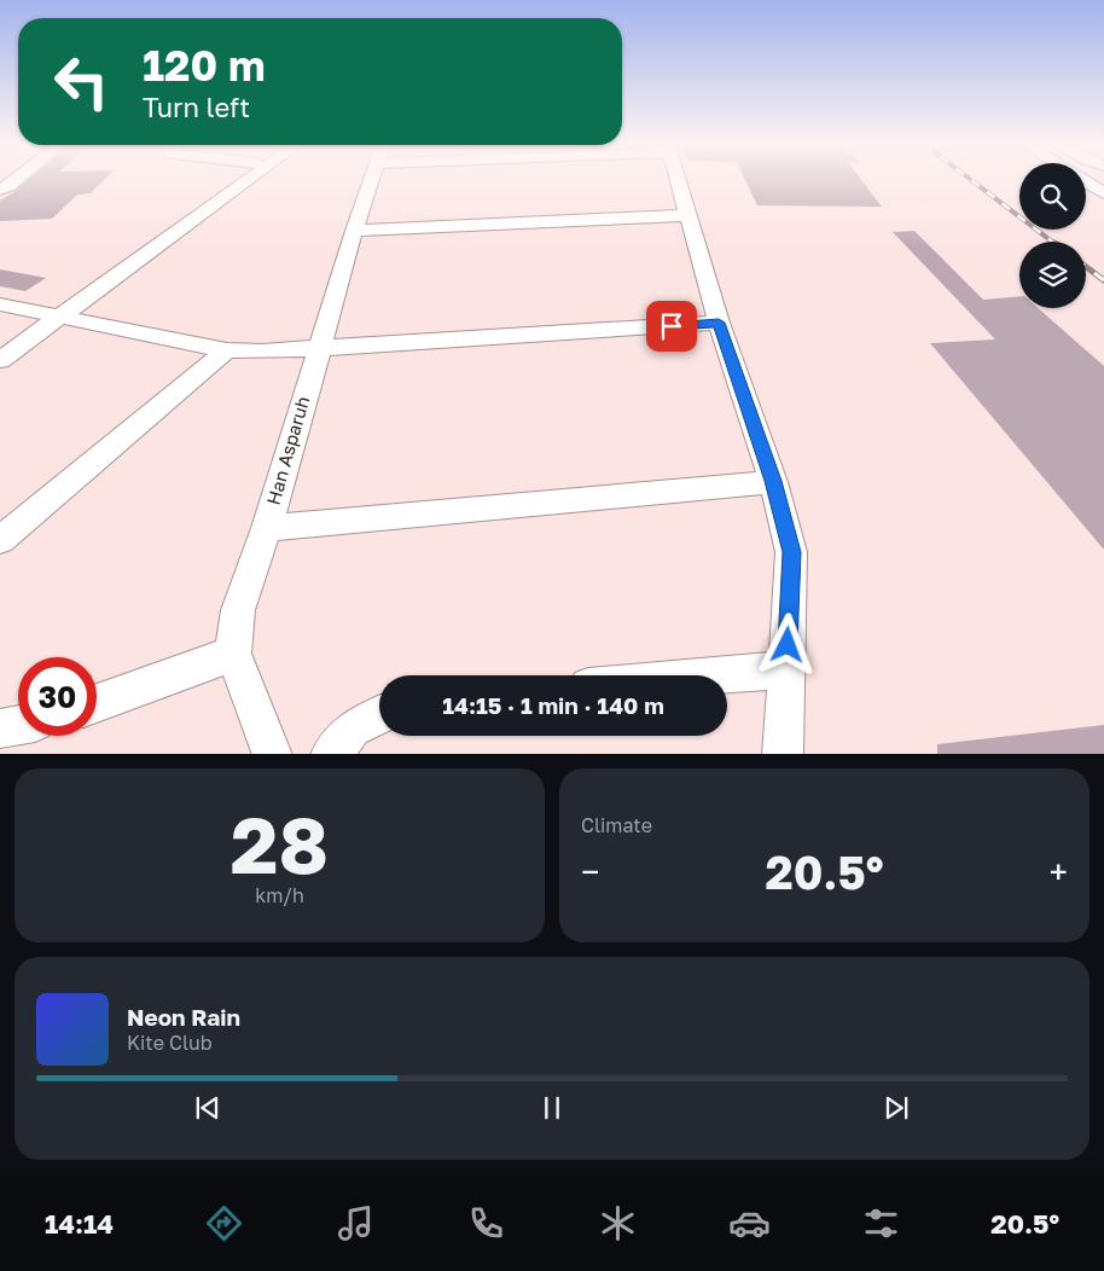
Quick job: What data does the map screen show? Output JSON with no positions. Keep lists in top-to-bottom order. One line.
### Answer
{"streets":{"street":["Han Asparuh"]},"page":{"turn":["120 m","Turn left"],"limit":"30","trip":"14:15 · 1 min · 140 m","tile":[["28","km/h"],"Climate"],"heat":["−","20.5°","+"],"song":["Neon Rain","Kite Club"],"tabs":["14:14","20.5°"]}}
